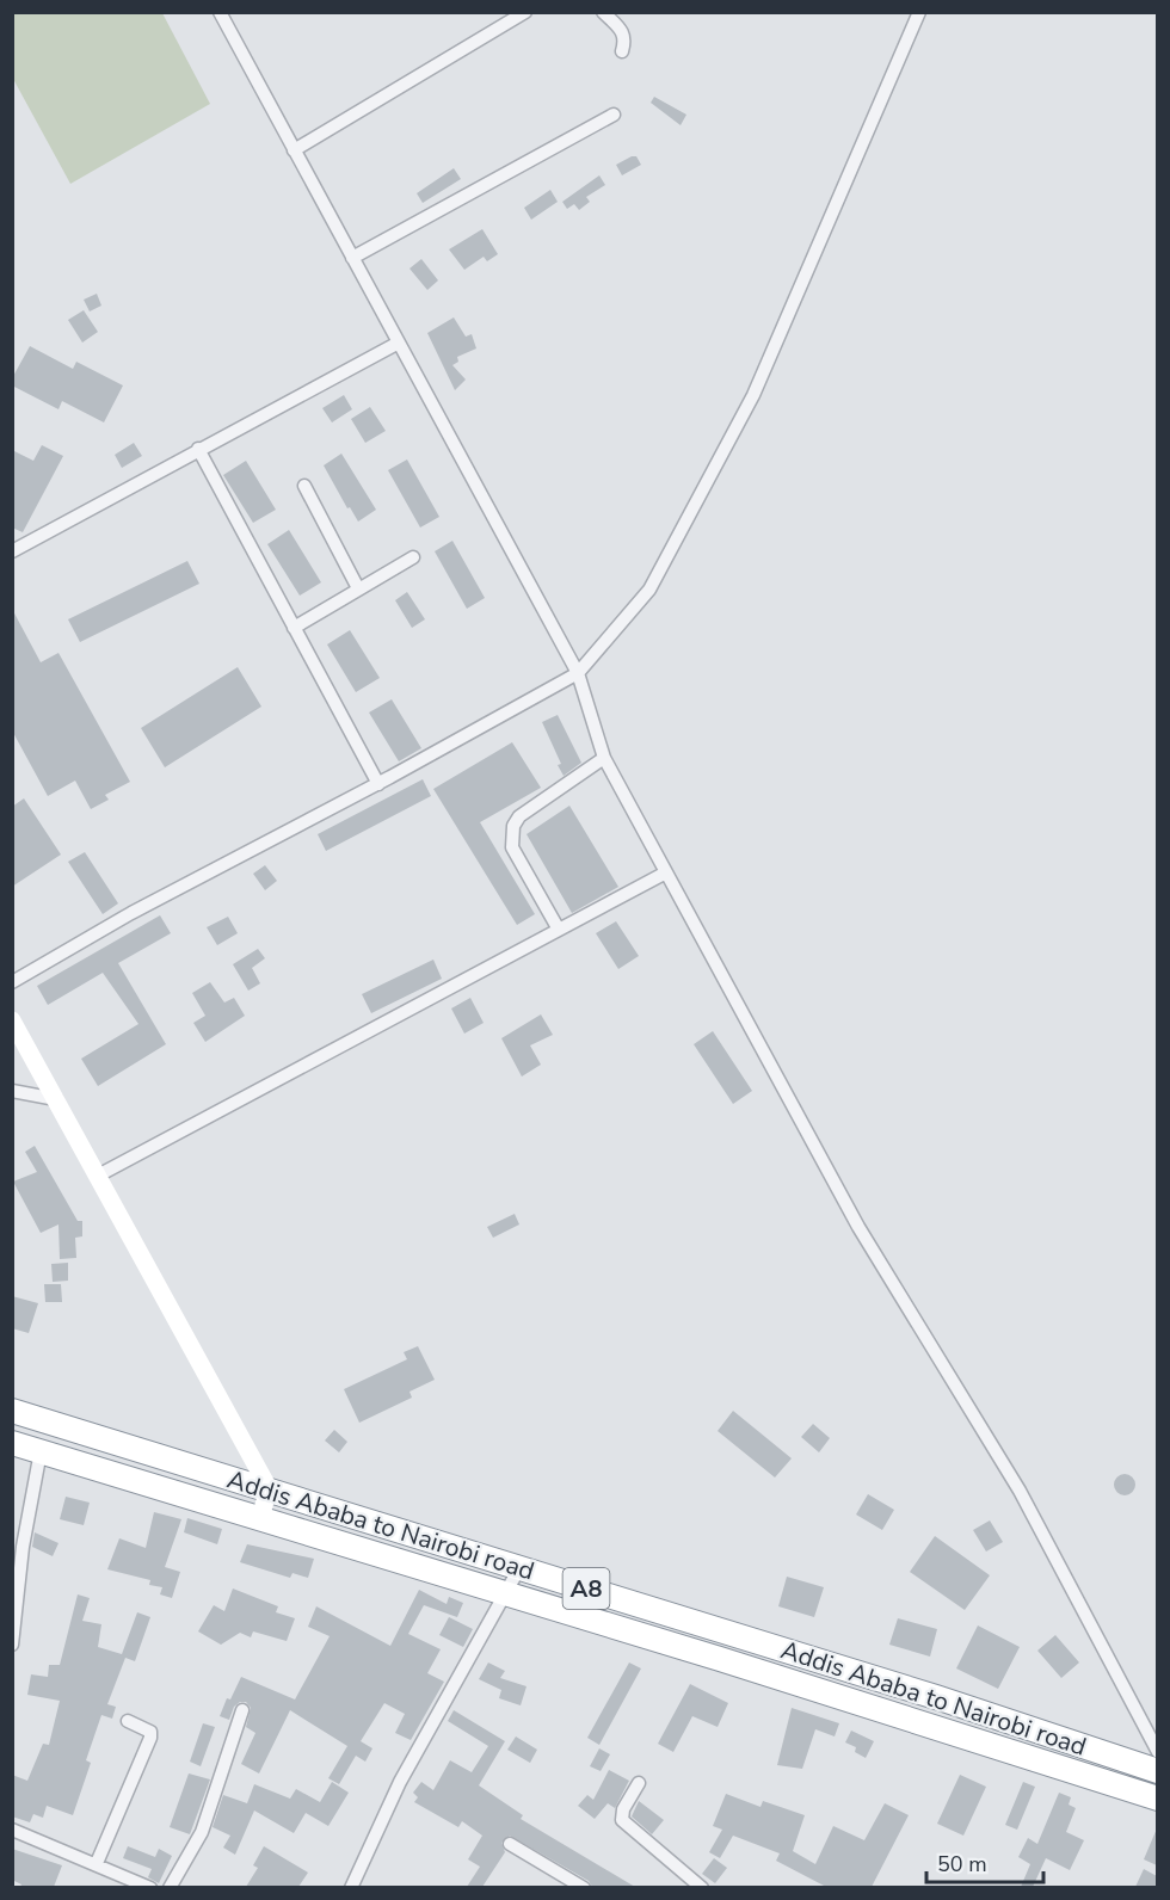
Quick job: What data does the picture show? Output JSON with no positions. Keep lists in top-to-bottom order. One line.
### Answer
{"streets":{"highway":["Addis Ababa to Nairobi road","A8"]},"scale_bar":"50 m"}
